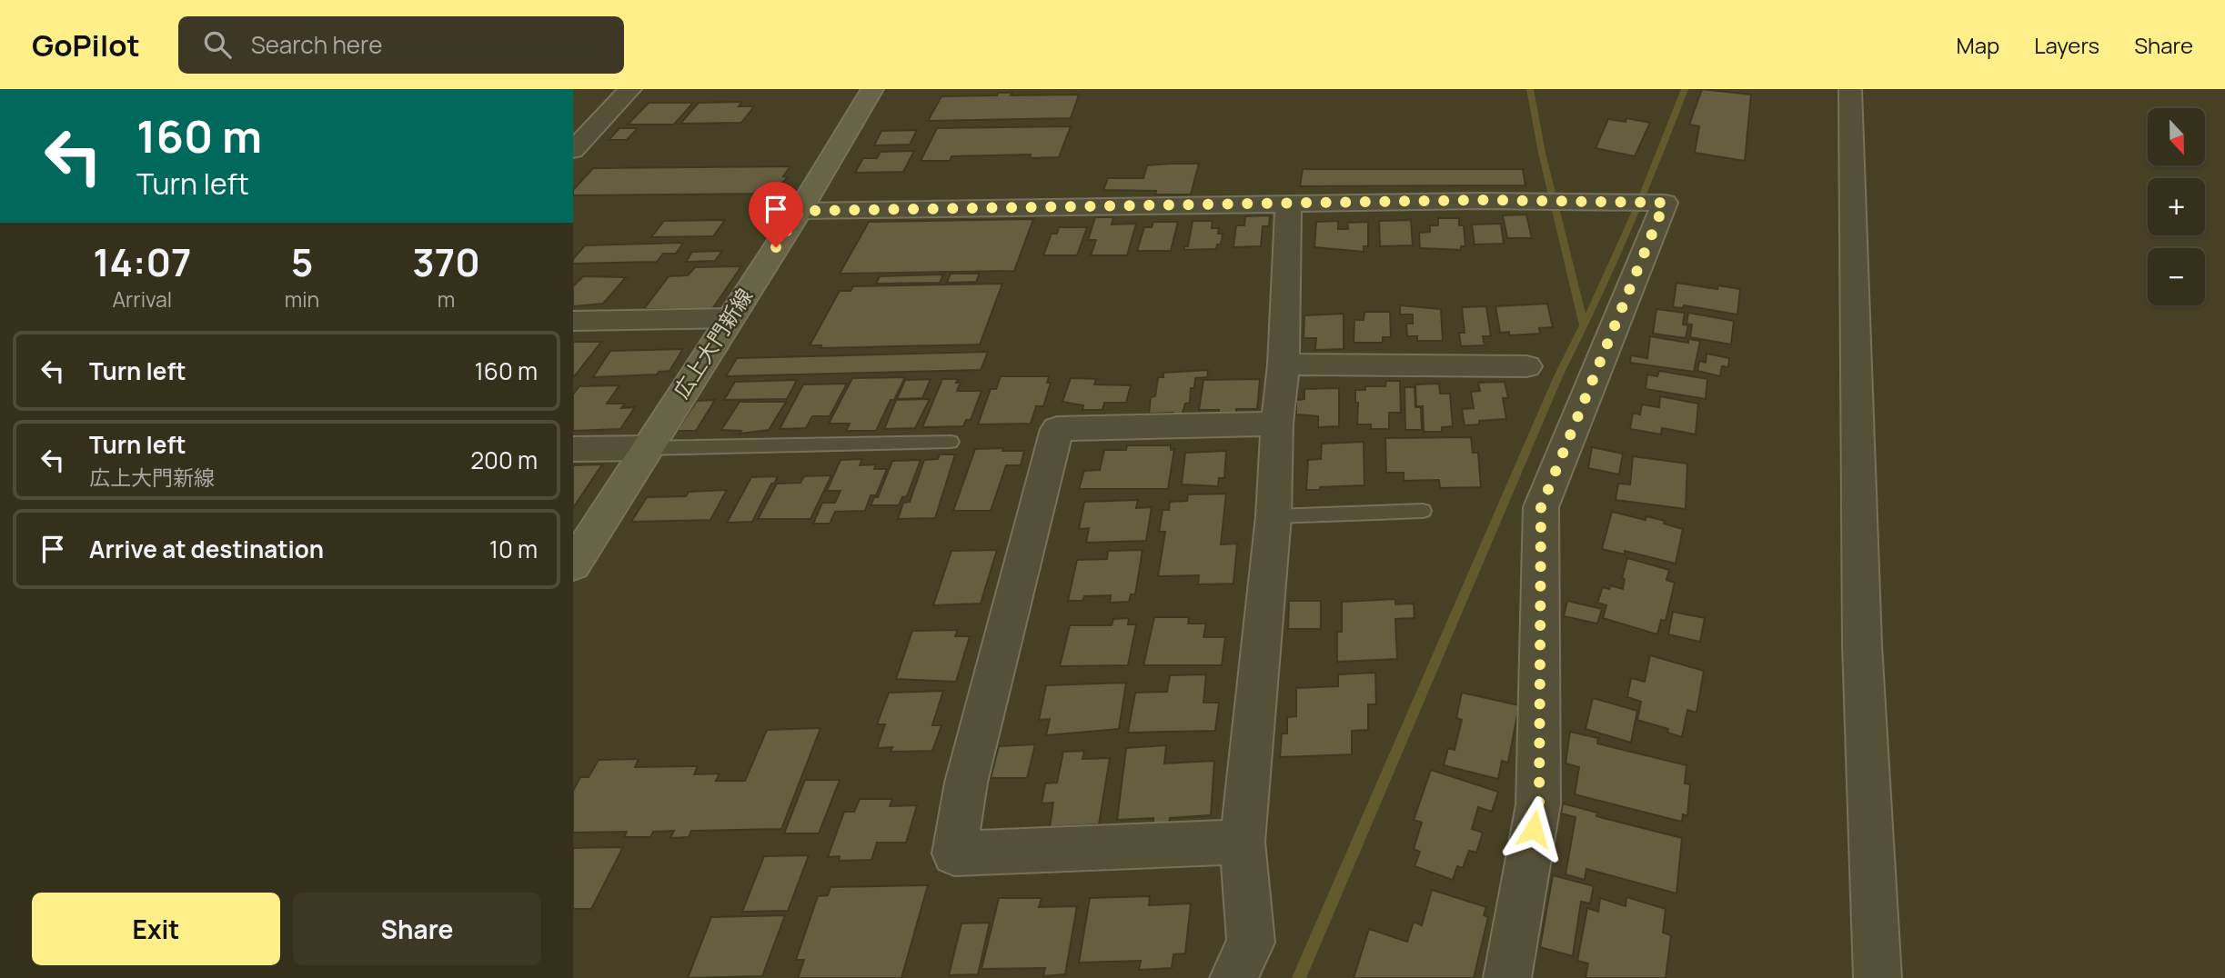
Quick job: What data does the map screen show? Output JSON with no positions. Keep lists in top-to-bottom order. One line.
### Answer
{"streets":{"main road":["広上大門新線"]},"north":"bottom","page":{"header":"GoPilot","search":"Search here","nav":["Map","Layers","Share"],"turn":["160 m","Turn left"],"map_buttons":["+","−"],"eta":["14:07","Arrival","5","min","370","m"],"list":[{"name":"Turn left","value":"160 m"},{"name":"Turn left","note":"広上大門新線","value":"200 m"},{"name":"Arrive at destination","value":"10 m"}],"buttons":["Exit","Share"]}}
